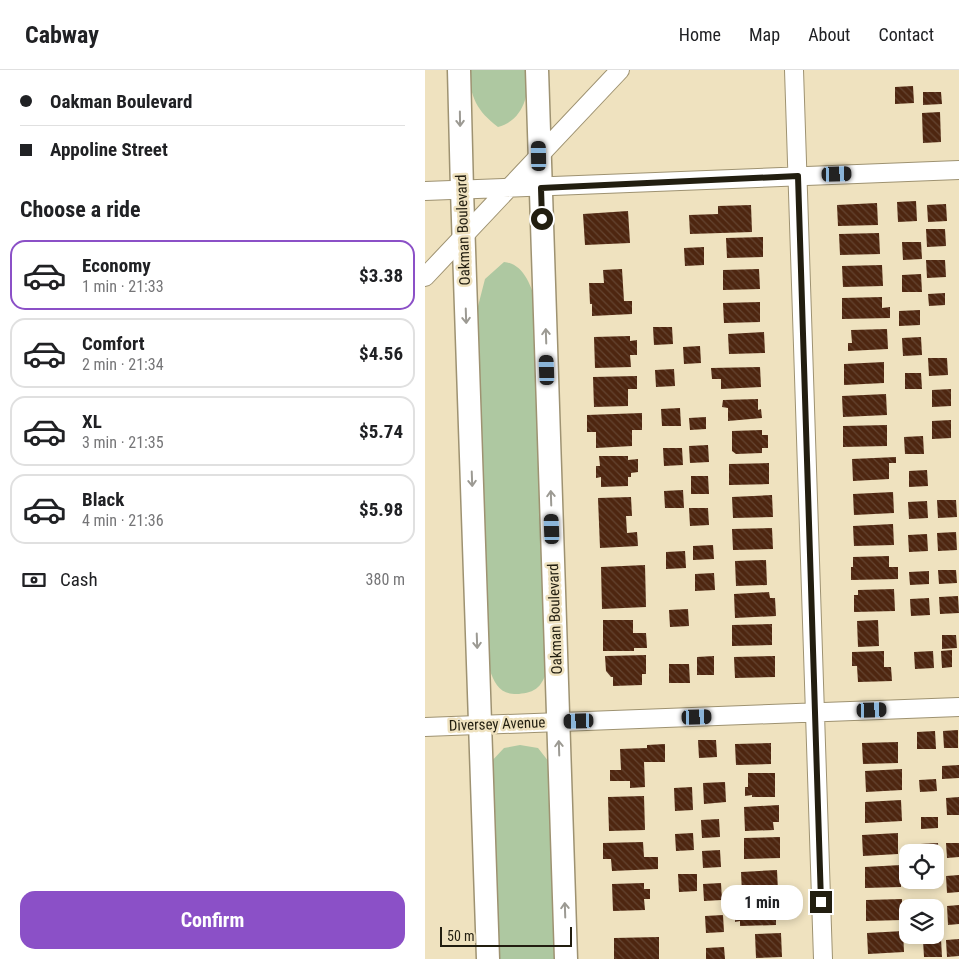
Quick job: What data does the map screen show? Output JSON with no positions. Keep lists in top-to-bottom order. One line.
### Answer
{"streets":{"street":["Oakman Boulevard","Diversey Avenue"]},"crossings":[["Oakman Boulevard","Diversey Avenue"]],"scale_bar":"50 m","page":{"header":"Cabway","nav":["Home","Map","About","Contact"],"banner":["Oakman Boulevard","Appoline Street"],"heading":"Choose a ride","list":[{"name":"Economy","note":"1 min · 21:33","value":"$3.38"},{"name":"Comfort","note":"2 min · 21:34","value":"$4.56"},{"name":"XL","note":"3 min · 21:35","value":"$5.74"},{"name":"Black","note":"4 min · 21:36","value":"$5.98"}],"pay":["Cash","380 m"],"buttons":"Confirm","bubble":"1 min","scale":"50 m"}}
